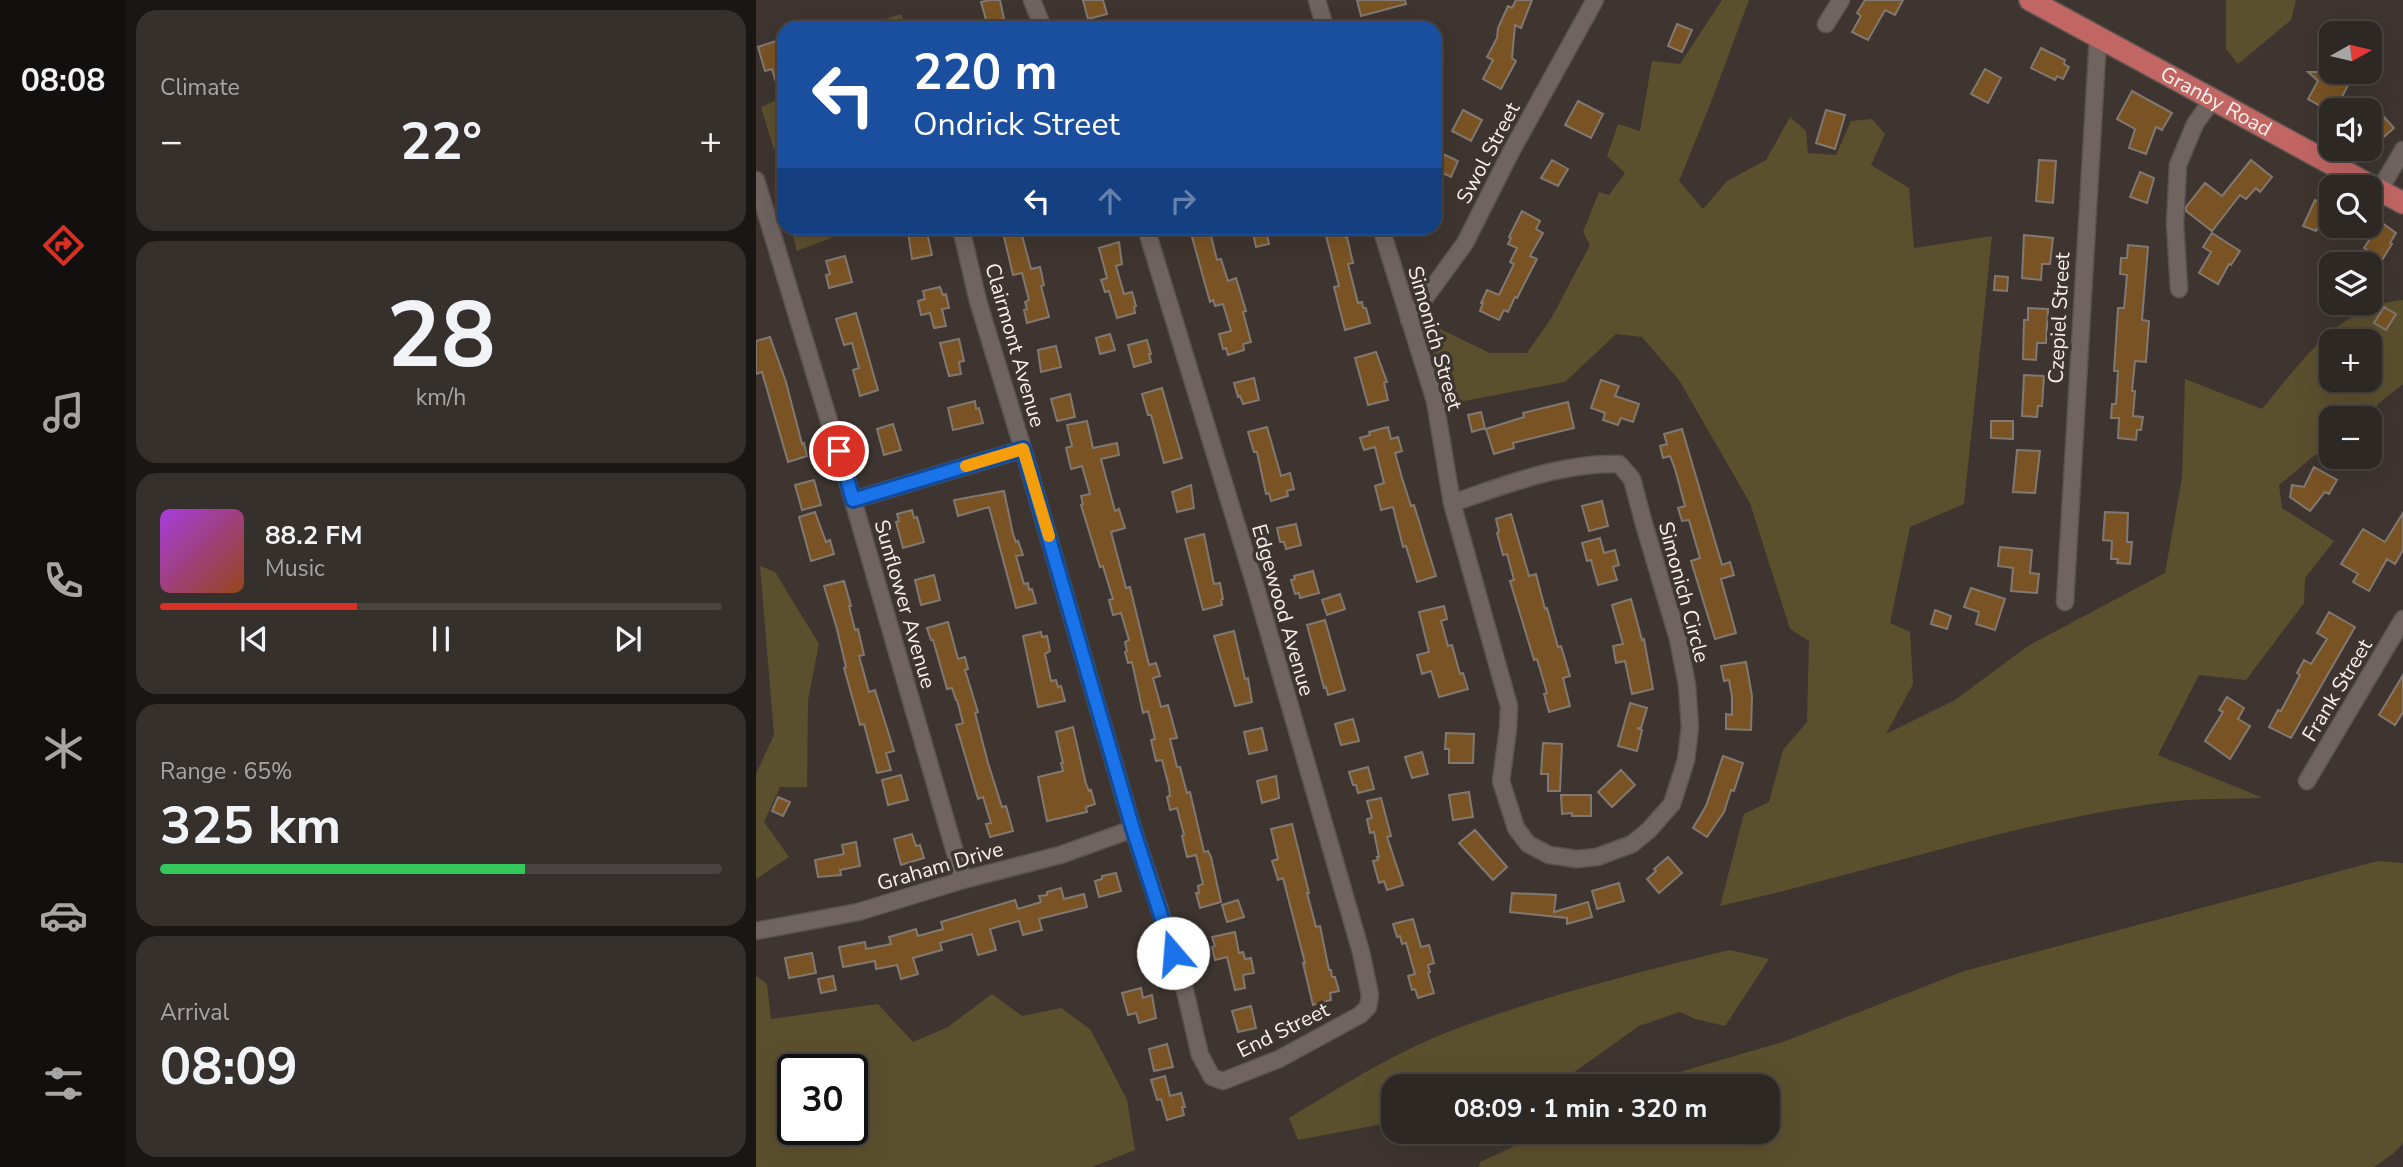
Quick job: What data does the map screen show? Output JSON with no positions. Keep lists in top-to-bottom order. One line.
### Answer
{"streets":{"main road":["Granby Road"],"street":["Swol Street","Czepiel Street","Simonich Street","Clairmont Avenue","Simonich Circle","Sunflower Avenue","Edgewood Avenue","Frank Street","Graham Drive","End Street"]},"crossings":[["Granby Road","Czepiel Street"],["Swol Street","Simonich Street"],["Simonich Street","Simonich Circle"],["Clairmont Avenue","Graham Drive"],["Clairmont Avenue","End Street"],["Sunflower Avenue","Graham Drive"],["Edgewood Avenue","End Street"]],"north":"right","page":{"tabs":"08:08","tile":["Climate",["28","km/h"],["Range · 65%","325 km"],["Arrival","08:09"]],"map_buttons":["+","−"],"turn":["220 m","Ondrick Street"],"heat":["−","22°","+"],"song":["88.2 FM","Music"],"limit":"30","trip":"08:09 · 1 min · 320 m"}}
